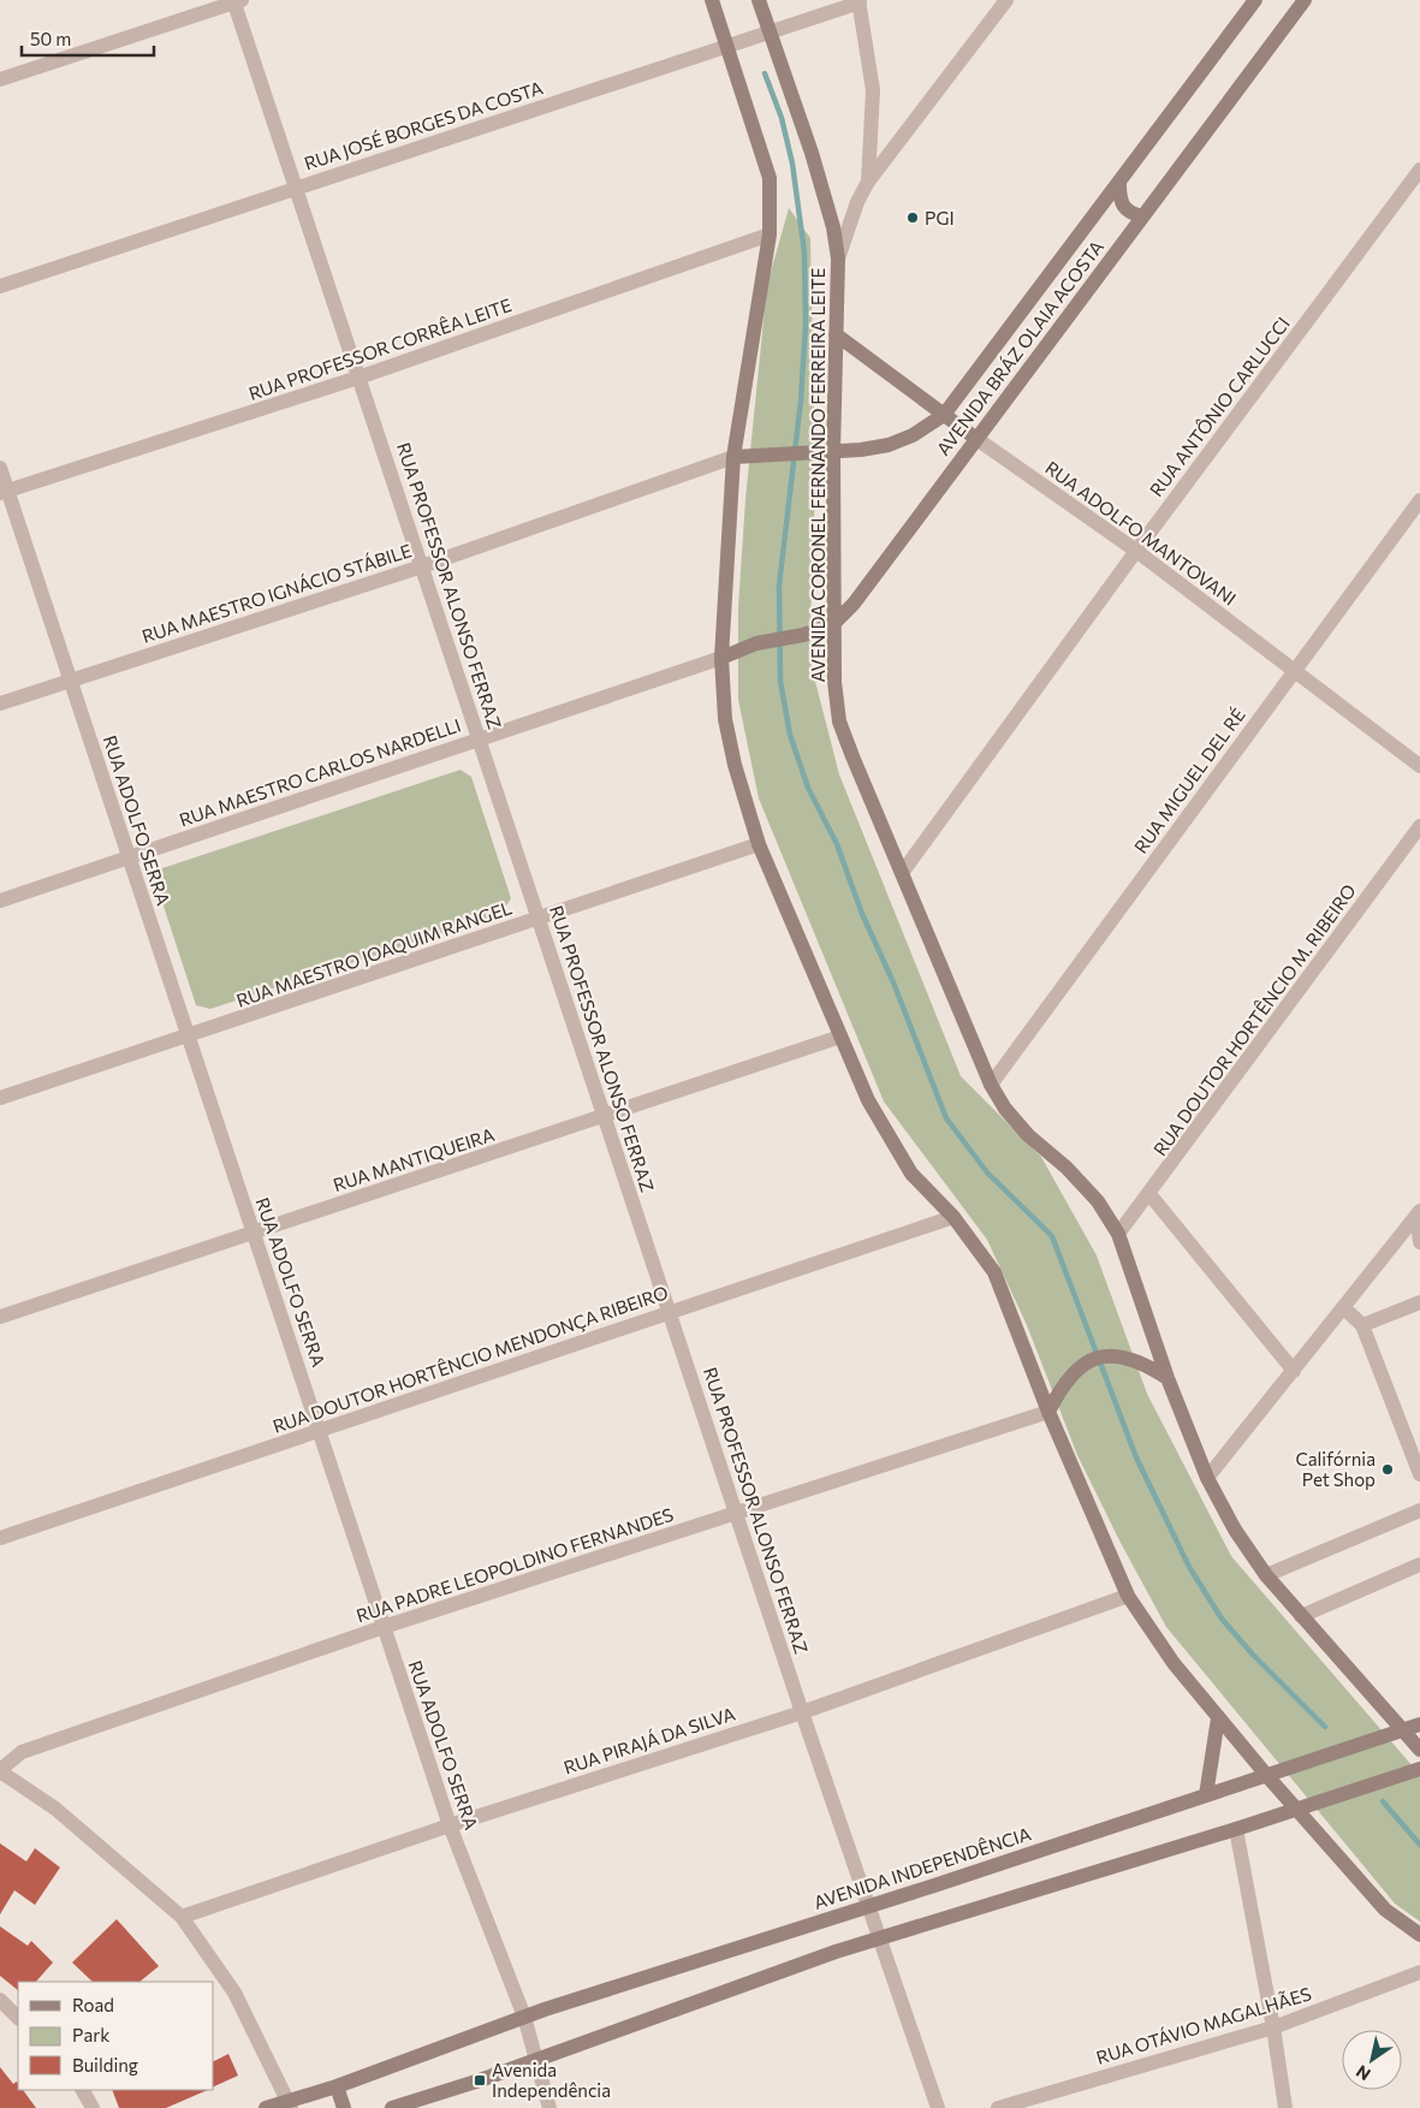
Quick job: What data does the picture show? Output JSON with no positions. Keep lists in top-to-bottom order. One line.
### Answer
{"streets":{"street":["RUA JOSÉ BORGES DA COSTA","AVENIDA BRÁZ OLAIA ACOSTA","RUA PROFESSOR CORRÊA LEITE","RUA ANTÔNIO CARLUCCI","AVENIDA CORONEL FERNANDO FERREIRA LEITE","RUA ADOLFO MANTOVANI","RUA PROFESSOR ALONSO FERRAZ","RUA MAESTRO IGNÁCIO STÁBILE","RUA MAESTRO CARLOS NARDELLI","RUA MIGUEL DEL RÉ","RUA ADOLFO SERRA","RUA MAESTRO JOAQUIM RANGEL","RUA DOUTOR HORTÊNCIO M. RIBEIRO","RUA MANTIQUEIRA","RUA DOUTOR HORTÊNCIO MENDONÇA RIBEIRO","RUA PADRE LEOPOLDINO FERNANDES","RUA PIRAJÁ DA SILVA","AVENIDA INDEPENDÊNCIA","RUA OTÁVIO MAGALHÃES"]},"crossings":[["RUA JOSÉ BORGES DA COSTA","AVENIDA CORONEL FERNANDO FERREIRA LEITE"],["RUA JOSÉ BORGES DA COSTA","RUA PROFESSOR ALONSO FERRAZ"],["AVENIDA BRÁZ OLAIA ACOSTA","AVENIDA CORONEL FERNANDO FERREIRA LEITE"],["AVENIDA BRÁZ OLAIA ACOSTA","RUA ADOLFO MANTOVANI"],["AVENIDA BRÁZ OLAIA ACOSTA","RUA MAESTRO IGNÁCIO STÁBILE"],["AVENIDA BRÁZ OLAIA ACOSTA","RUA MAESTRO CARLOS NARDELLI"],["RUA PROFESSOR CORRÊA LEITE","RUA PROFESSOR ALONSO FERRAZ"],["RUA PROFESSOR CORRÊA LEITE","RUA ADOLFO SERRA"],["RUA ANTÔNIO CARLUCCI","AVENIDA CORONEL FERNANDO FERREIRA LEITE"],["RUA ANTÔNIO CARLUCCI","RUA ADOLFO MANTOVANI"],["AVENIDA CORONEL FERNANDO FERREIRA LEITE","RUA ADOLFO MANTOVANI"],["AVENIDA CORONEL FERNANDO FERREIRA LEITE","RUA MIGUEL DEL RÉ"],["AVENIDA CORONEL FERNANDO FERREIRA LEITE","RUA DOUTOR HORTÊNCIO M. RIBEIRO"],["AVENIDA CORONEL FERNANDO FERREIRA LEITE","AVENIDA INDEPENDÊNCIA"],["RUA ADOLFO MANTOVANI","RUA MIGUEL DEL RÉ"],["RUA PROFESSOR ALONSO FERRAZ","RUA MAESTRO IGNÁCIO STÁBILE"],["RUA PROFESSOR ALONSO FERRAZ","RUA MAESTRO CARLOS NARDELLI"],["RUA PROFESSOR ALONSO FERRAZ","RUA MAESTRO JOAQUIM RANGEL"],["RUA PROFESSOR ALONSO FERRAZ","RUA MANTIQUEIRA"],["RUA PROFESSOR ALONSO FERRAZ","RUA DOUTOR HORTÊNCIO MENDONÇA RIBEIRO"],["RUA PROFESSOR ALONSO FERRAZ","RUA PADRE LEOPOLDINO FERNANDES"],["RUA PROFESSOR ALONSO FERRAZ","RUA PIRAJÁ DA SILVA"],["RUA PROFESSOR ALONSO FERRAZ","AVENIDA INDEPENDÊNCIA"],["RUA MAESTRO IGNÁCIO STÁBILE","RUA ADOLFO SERRA"],["RUA MAESTRO CARLOS NARDELLI","RUA ADOLFO SERRA"],["RUA ADOLFO SERRA","RUA MAESTRO JOAQUIM RANGEL"],["RUA ADOLFO SERRA","RUA MANTIQUEIRA"],["RUA ADOLFO SERRA","RUA DOUTOR HORTÊNCIO MENDONÇA RIBEIRO"],["RUA ADOLFO SERRA","RUA PADRE LEOPOLDINO FERNANDES"],["RUA ADOLFO SERRA","RUA PIRAJÁ DA SILVA"],["RUA ADOLFO SERRA","AVENIDA INDEPENDÊNCIA"]],"places":{"other":["PGI","Califórnia Pet Shop"],"transit":["Avenida Independência"]},"legend":["Road","Park","Building"],"scale_bar":"50 m","north":"bottom left"}
